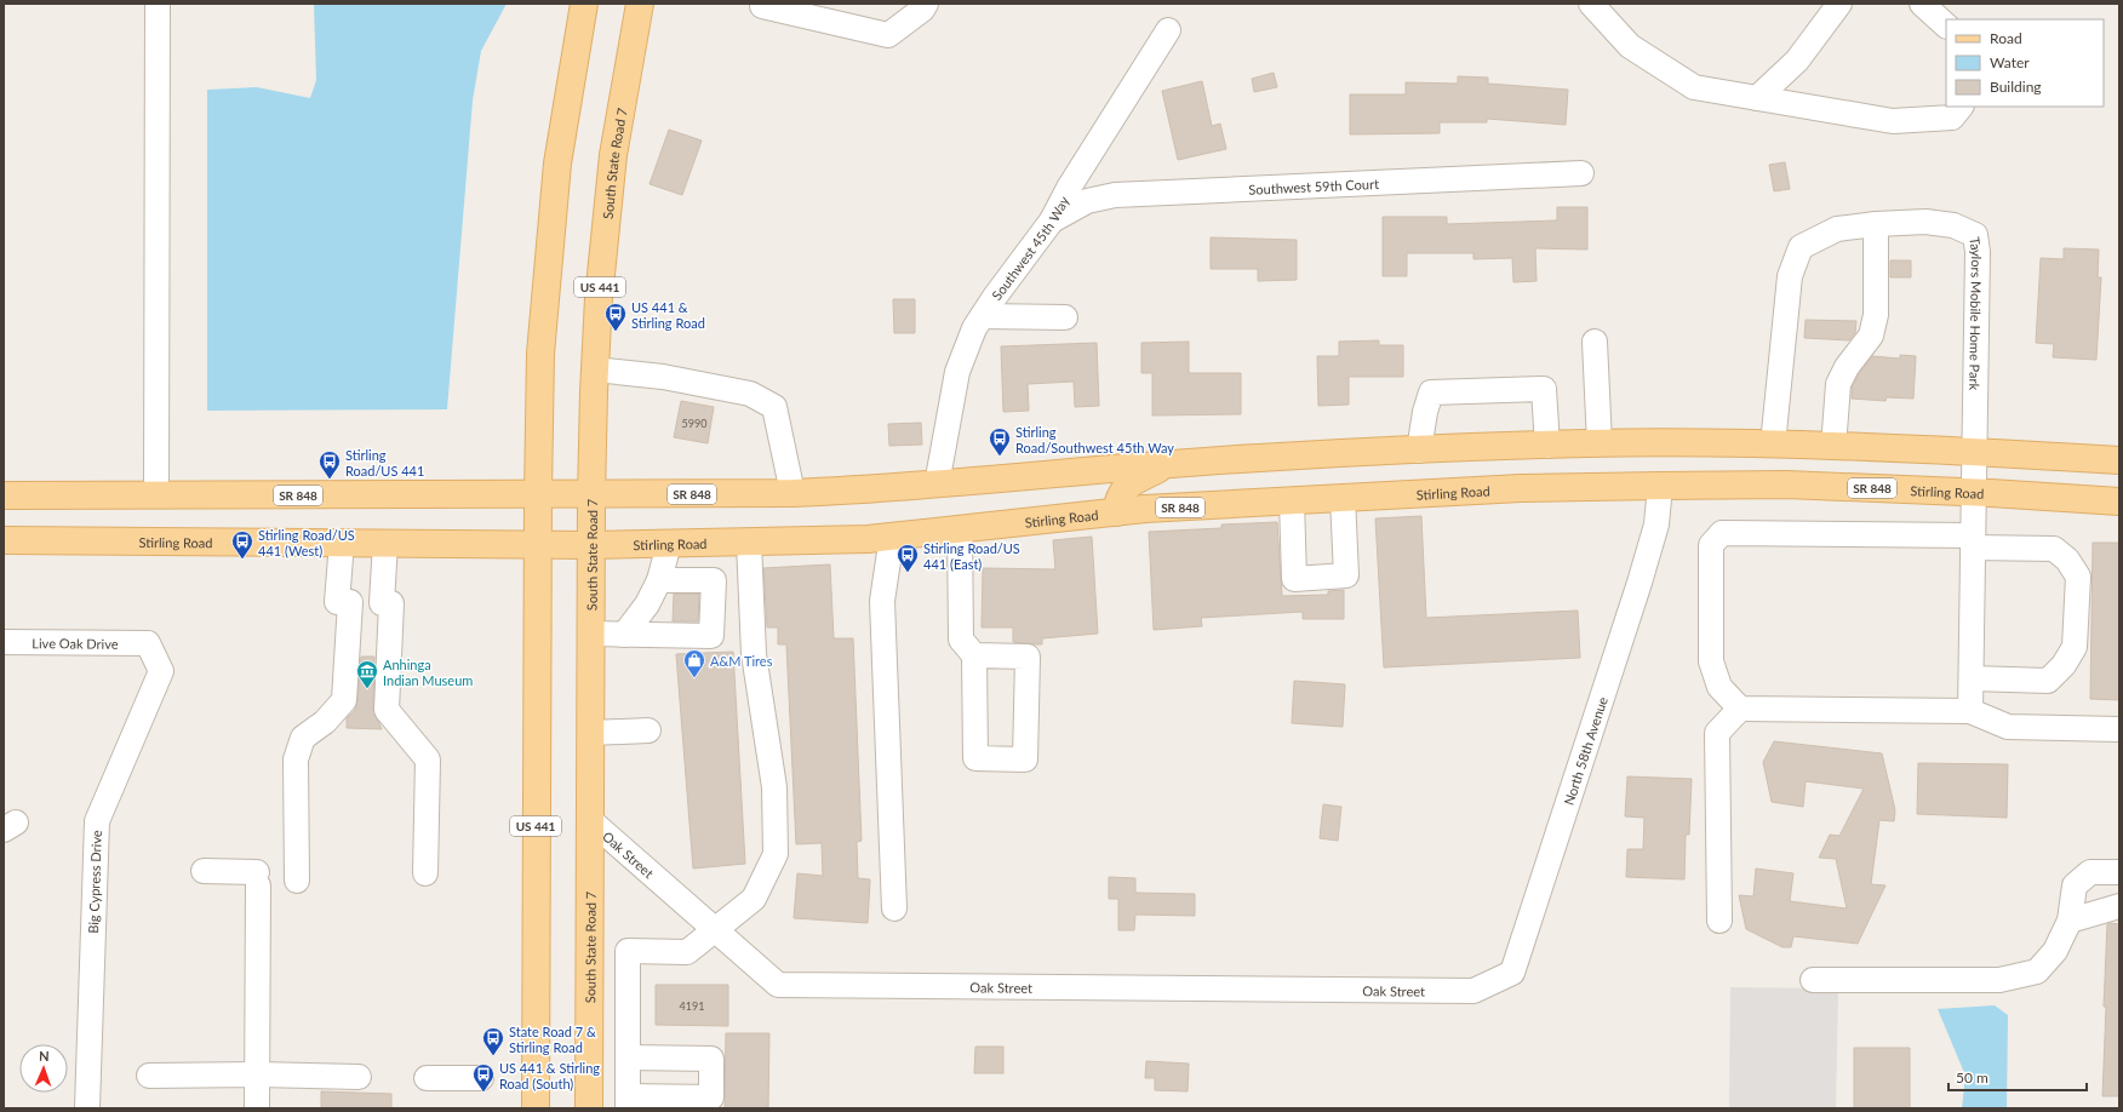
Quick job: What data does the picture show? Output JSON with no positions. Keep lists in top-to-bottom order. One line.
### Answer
{"streets":{"main road":["South State Road 7","US 441","SR 848","Stirling Road"],"street":["Southwest 59th Court","Southwest 45th Way","Taylors Mobile Home Park","Live Oak Drive","North 58th Avenue","Oak Street","Big Cypress Drive"]},"crossings":[["South State Road 7","SR 848"],["South State Road 7","Stirling Road"],["South State Road 7","Oak Street"],["Southwest 59th Court","Southwest 45th Way"],["Southwest 45th Way","SR 848"],["US 441","SR 848"],["US 441","Stirling Road"],["Taylors Mobile Home Park","SR 848"],["Taylors Mobile Home Park","Stirling Road"],["Stirling Road","North 58th Avenue"],["Live Oak Drive","Big Cypress Drive"],["North 58th Avenue","Oak Street"]],"places":{"bus stop":["US 441 & Stirling Road","Stirling Road/Southwest 45th Way","Stirling Road/US 441","Stirling Road/US 441 (West)","Stirling Road/US 441 (East)","State Road 7 & Stirling Road","US 441 & Stirling Road (South)"],"shop":["A&M Tires"],"museum":["Anhinga Indian Museum"]},"house_numbers":["5990","4191"],"legend":["Road","Water","Building"],"scale_bar":"50 m","north":"top"}
